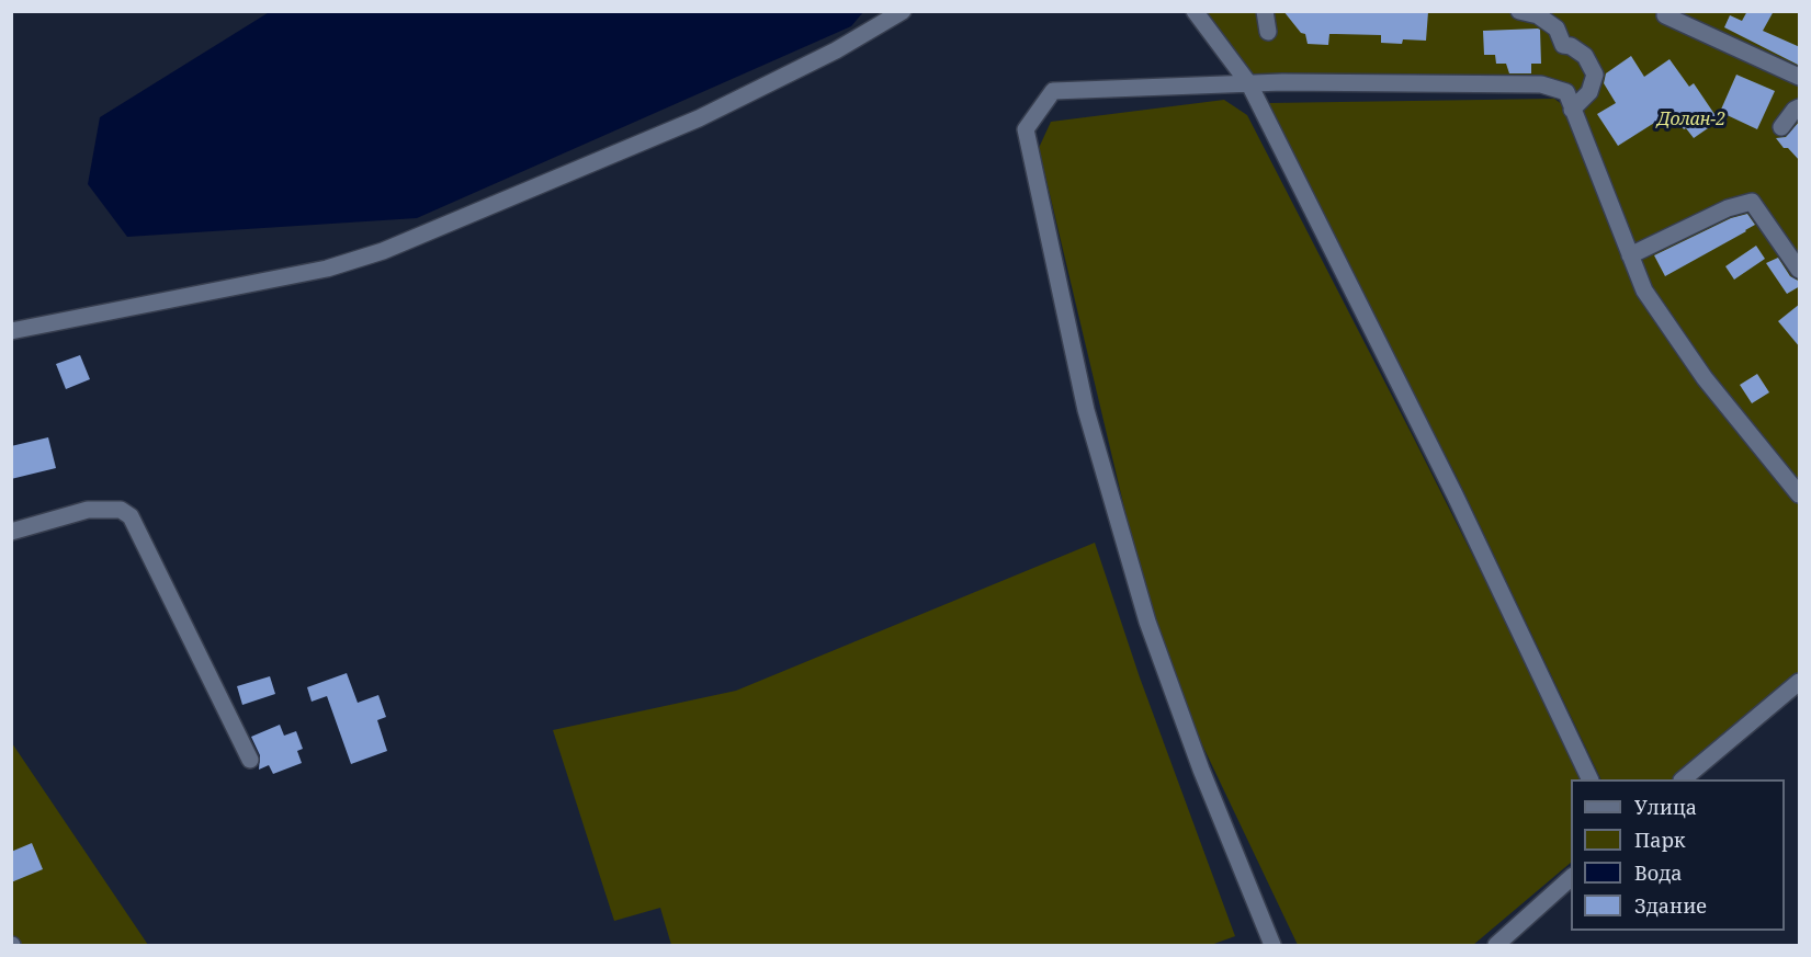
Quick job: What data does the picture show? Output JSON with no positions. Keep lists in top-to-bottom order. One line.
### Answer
{"parks":["Долан-2"],"legend":["Улица","Парк","Вода","Здание"]}
